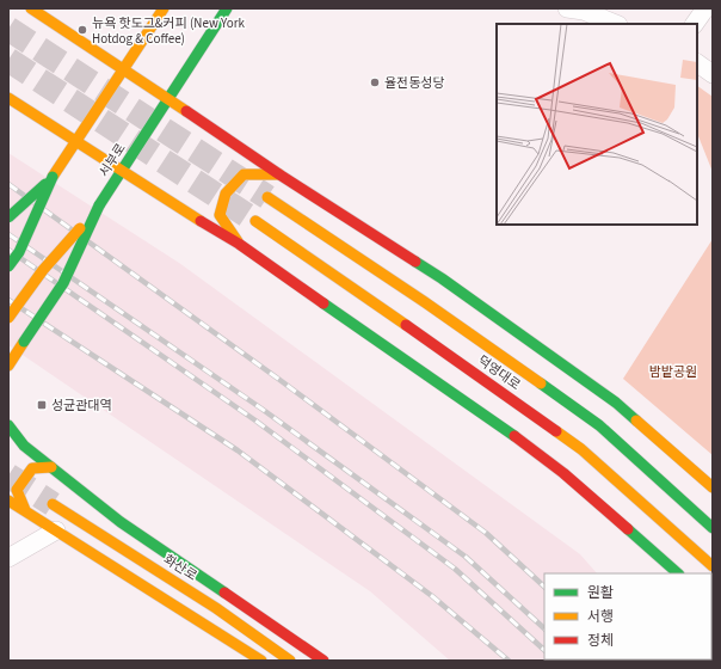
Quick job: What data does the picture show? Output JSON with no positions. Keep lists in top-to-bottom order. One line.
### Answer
{"streets":{"main road":["서부로","덕영대로","화산로"]},"parks":["밤밭공원"],"places":{"other":["뉴욕 핫도그&커피 (New York Hotdog & Coffee)","율전동성당"],"transit":["성균관대역"]},"legend":["원활","서행","정체"]}
